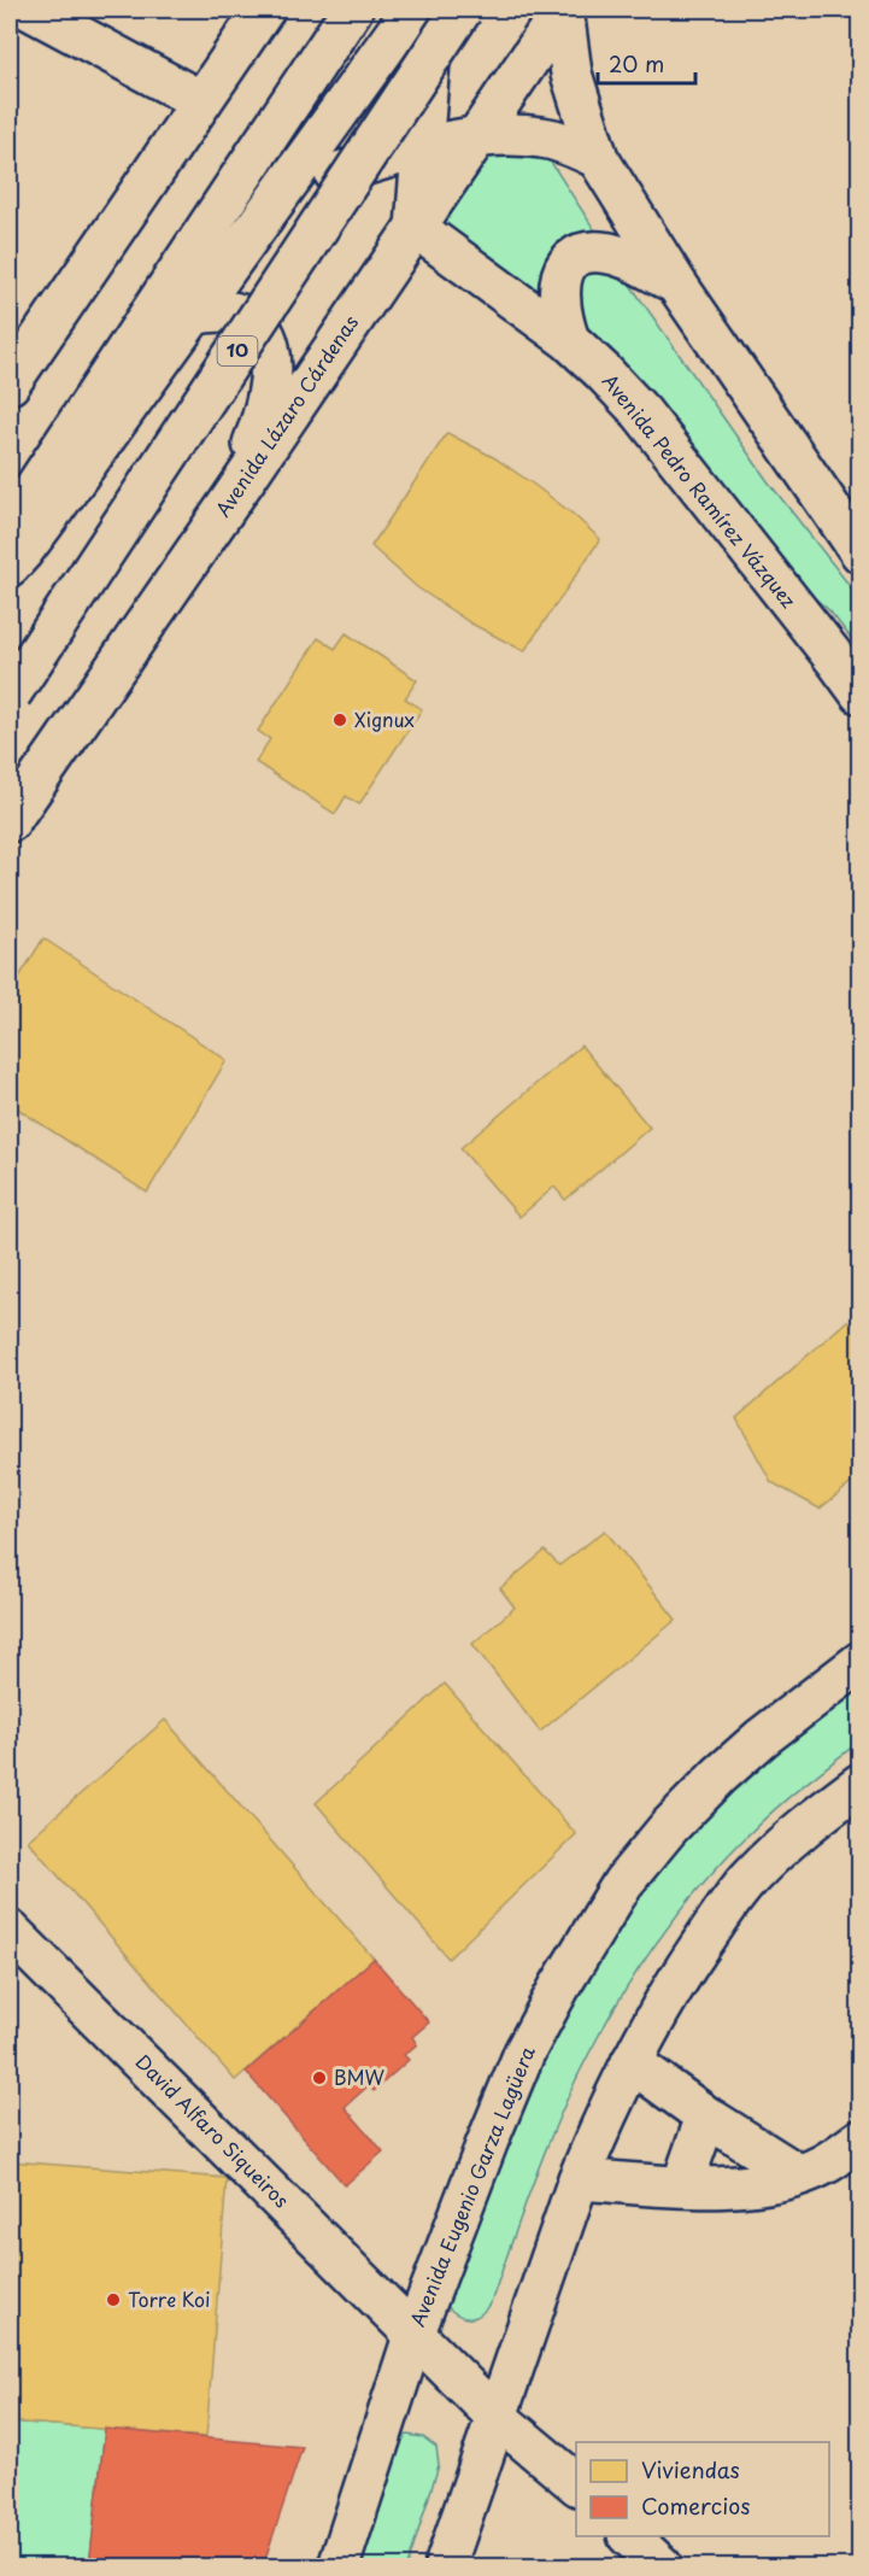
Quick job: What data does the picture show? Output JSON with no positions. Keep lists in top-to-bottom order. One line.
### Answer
{"streets":{"main road":["10","Avenida Lázaro Cárdenas","Avenida Pedro Ramírez Vázquez","David Alfaro Siqueiros","Avenida Eugenio Garza Lagüera"]},"crossings":[["Avenida Lázaro Cárdenas","Avenida Pedro Ramírez Vázquez"],["David Alfaro Siqueiros","Avenida Eugenio Garza Lagüera"]],"places":["Xignux","BMW","Torre Koi"],"legend":["Viviendas","Comercios"],"scale_bar":"20 m"}
